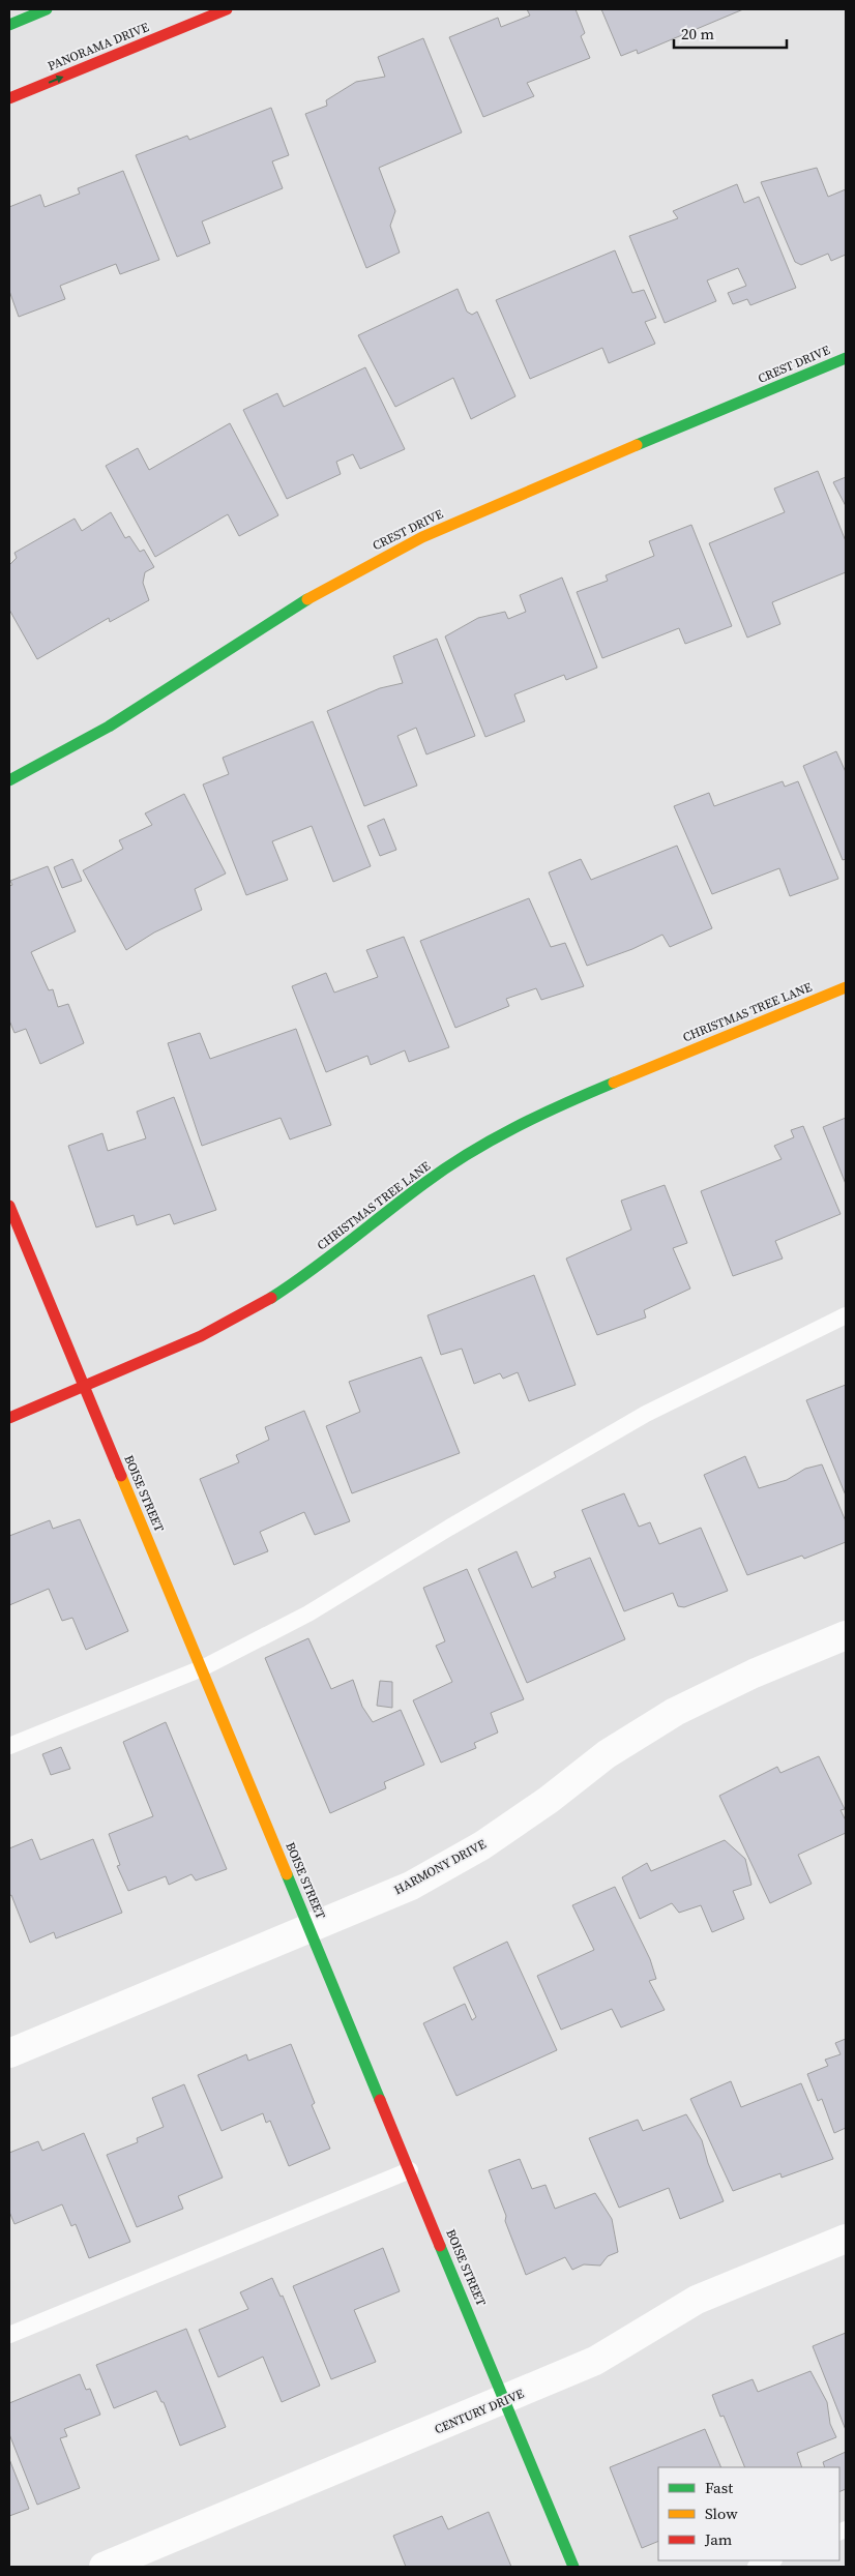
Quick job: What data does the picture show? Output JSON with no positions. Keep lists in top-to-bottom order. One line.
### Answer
{"streets":{"street":["PANORAMA DRIVE","CREST DRIVE","CHRISTMAS TREE LANE","BOISE STREET","HARMONY DRIVE","CENTURY DRIVE"]},"crossings":[["CHRISTMAS TREE LANE","BOISE STREET"],["BOISE STREET","HARMONY DRIVE"],["BOISE STREET","CENTURY DRIVE"]],"one_way":["PANORAMA DRIVE"],"legend":["Fast","Slow","Jam"],"scale_bar":"20 m"}
